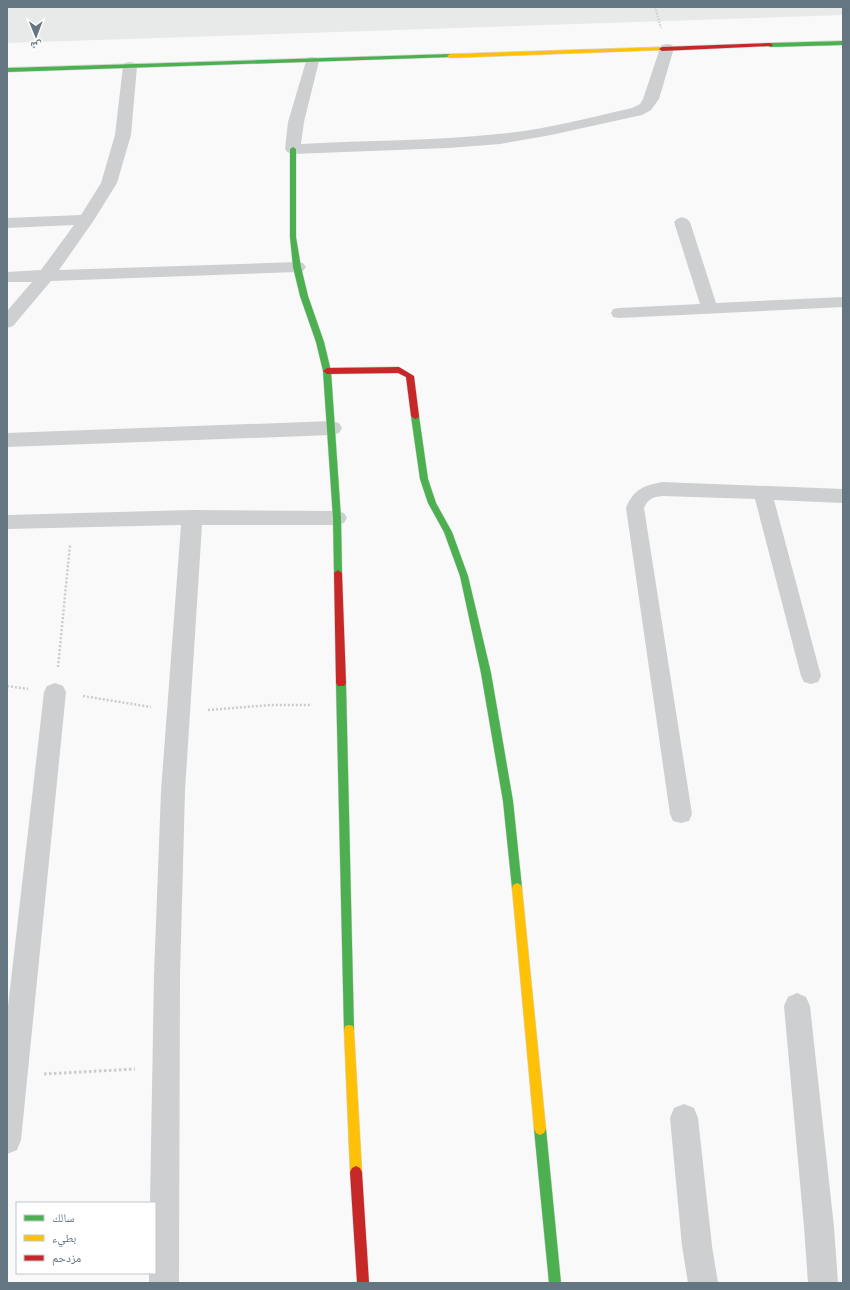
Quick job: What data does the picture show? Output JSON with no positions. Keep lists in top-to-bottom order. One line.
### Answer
{"legend":["سالك","بطيء","مزدحم"],"north":"bottom"}
